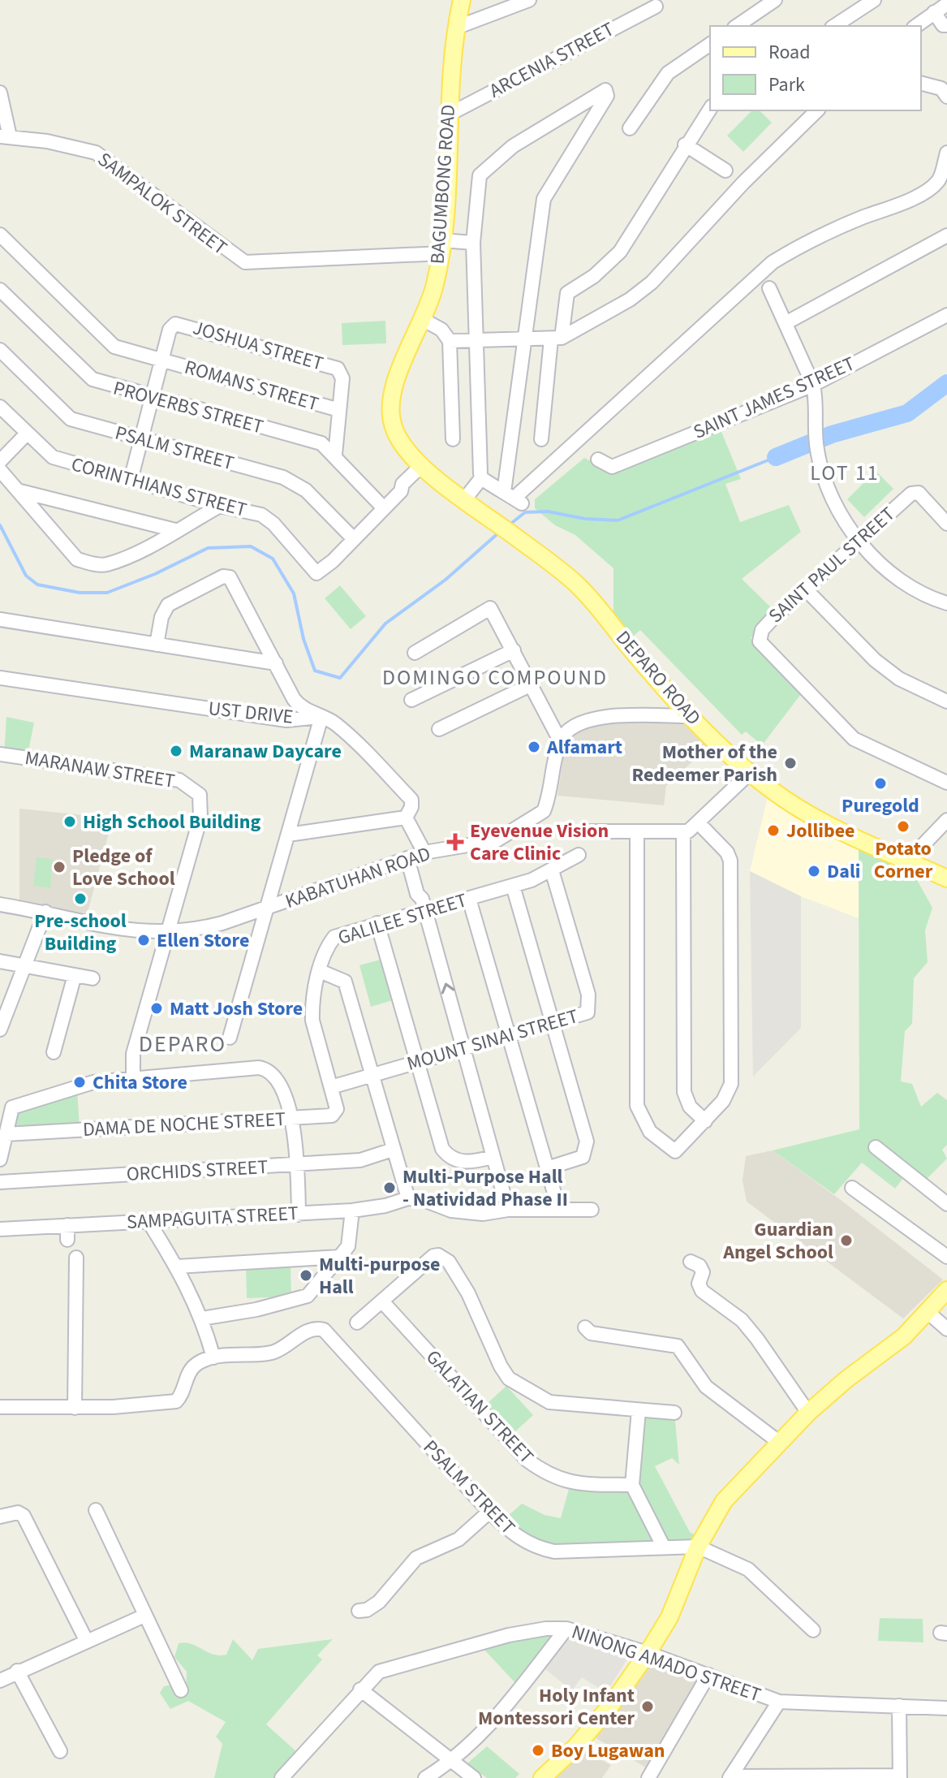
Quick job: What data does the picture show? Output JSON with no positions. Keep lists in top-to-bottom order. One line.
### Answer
{"streets":{"main road":["BAGUMBONG ROAD","DEPARO ROAD"],"street":["ARCENIA STREET","SAMPALOK STREET","JOSHUA STREET","ROMANS STREET","SAINT JAMES STREET","PROVERBS STREET","PSALM STREET","CORINTHIANS STREET","SAINT PAUL STREET","UST DRIVE","MARANAW STREET","KABATUHAN ROAD","GALILEE STREET","MOUNT SINAI STREET","DAMA DE NOCHE STREET","ORCHIDS STREET","SAMPAGUITA STREET","GALATIAN STREET","NINONG AMADO STREET"]},"crossings":[["ARCENIA STREET","BAGUMBONG ROAD"],["BAGUMBONG ROAD","SAMPALOK STREET"],["BAGUMBONG ROAD","DEPARO ROAD"],["JOSHUA STREET","ROMANS STREET"],["JOSHUA STREET","PROVERBS STREET"],["ROMANS STREET","PROVERBS STREET"],["ROMANS STREET","PSALM STREET"],["ROMANS STREET","CORINTHIANS STREET"],["PSALM STREET","CORINTHIANS STREET"],["UST DRIVE","KABATUHAN ROAD"],["UST DRIVE","GALILEE STREET"],["UST DRIVE","MOUNT SINAI STREET"],["MARANAW STREET","KABATUHAN ROAD"],["GALILEE STREET","MOUNT SINAI STREET"],["GALILEE STREET","DAMA DE NOCHE STREET"],["MOUNT SINAI STREET","DAMA DE NOCHE STREET"]],"districts":["LOT 11","DOMINGO COMPOUND","DEPARO"],"places":{"other":["Alfamart","Maranaw Daycare","Mother of the Redeemer Parish","Puregold","High School Building","Potato Corner","Jollibee","Pledge of Love School","Dali","Pre-school Building","Ellen Store","Matt Josh Store","Chita Store","Multi-Purpose Hall - Natividad Phase II","Guardian Angel School","Multi-purpose Hall","Holy Infant Montessori Center","Boy Lugawan"],"health":["Eyevenue Vision Care Clinic"]},"legend":["Road","Park"]}
